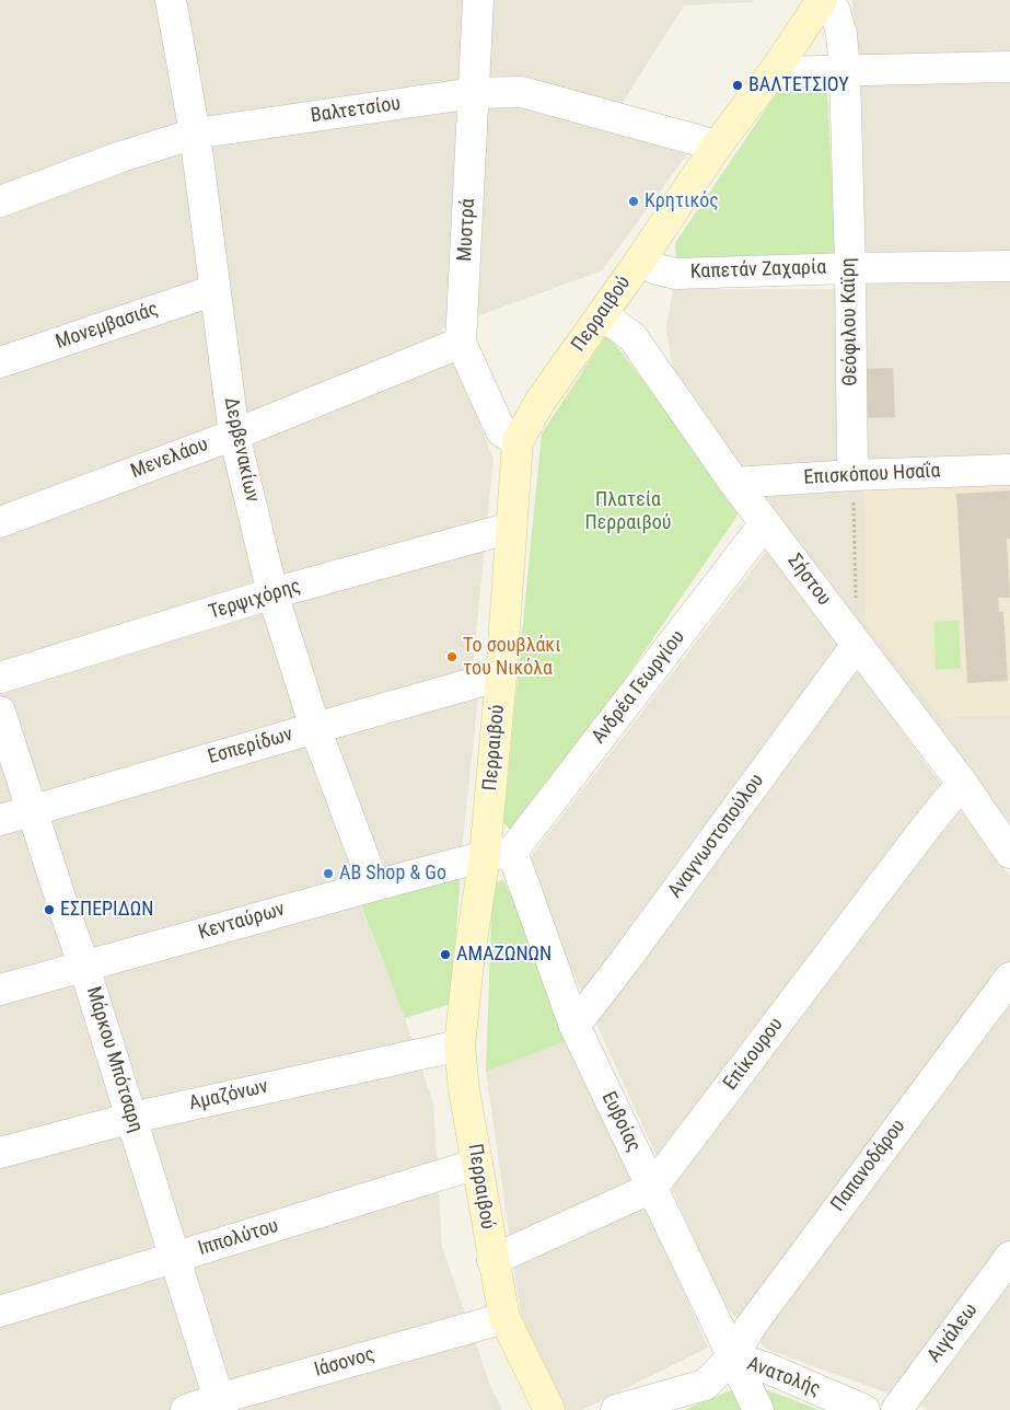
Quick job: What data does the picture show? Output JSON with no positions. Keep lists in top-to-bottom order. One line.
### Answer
{"streets":{"street":["Βαλτετσίου","Μυστρά","Καπετάν Ζαχαρία","Περραιβού","Θεόφιλου Καϊρη","Μονεμβασιάς","Δερβενακίων","Μενελάου","Επισκόπου Ησαΐα","Σήστου","Τερψιχόρης","Ανδρέα Γεωργίου","Εσπερίδων","Αναγνωστοπούλου","Κενταύρων","Επίκουρου","Μάρκου Μπότσαρη","Αμαζόνων","Ευβοίας","Παπανοδάρου","Ιππολύτου","Αιγάλεω","Ιάσονος","Ανατολής"]},"crossings":[["Βαλτετσίου","Μυστρά"],["Βαλτετσίου","Περραιβού"],["Βαλτετσίου","Δερβενακίων"],["Μυστρά","Περραιβού"],["Μυστρά","Μενελάου"],["Καπετάν Ζαχαρία","Περραιβού"],["Καπετάν Ζαχαρία","Θεόφιλου Καϊρη"],["Περραιβού","Σήστου"],["Περραιβού","Τερψιχόρης"],["Περραιβού","Ανδρέα Γεωργίου"],["Περραιβού","Εσπερίδων"],["Περραιβού","Κενταύρων"],["Περραιβού","Επίκουρου"],["Περραιβού","Αμαζόνων"],["Περραιβού","Ευβοίας"],["Περραιβού","Ιππολύτου"],["Περραιβού","Ιάσονος"],["Θεόφιλου Καϊρη","Επισκόπου Ησαΐα"],["Μονεμβασιάς","Δερβενακίων"],["Δερβενακίων","Μενελάου"],["Δερβενακίων","Τερψιχόρης"],["Δερβενακίων","Εσπερίδων"],["Δερβενακίων","Κενταύρων"],["Επισκόπου Ησαΐα","Σήστου"],["Σήστου","Ανδρέα Γεωργίου"],["Σήστου","Αναγνωστοπούλου"],["Σήστου","Επίκουρου"],["Ανδρέα Γεωργίου","Κενταύρων"],["Ανδρέα Γεωργίου","Ευβοίας"],["Εσπερίδων","Μάρκου Μπότσαρη"],["Αναγνωστοπούλου","Ευβοίας"],["Κενταύρων","Μάρκου Μπότσαρη"],["Κενταύρων","Ευβοίας"],["Επίκουρου","Ευβοίας"],["Μάρκου Μπότσαρη","Αμαζόνων"],["Μάρκου Μπότσαρη","Ιππολύτου"],["Μάρκου Μπότσαρη","Ιάσονος"],["Ευβοίας","Παπανοδάρου"],["Ευβοίας","Ανατολής"],["Παπανοδάρου","Ανατολής"]],"parks":["Πλατεία Περραιβού"],"places":["ΒΑΛΤΕΤΣΙΟΥ","Κρητικός","Το σουβλάκι του Νικόλα","AB Shop & Go","ΕΣΠΕΡΙΔΩΝ","ΑΜΑΖΩΝΩΝ"]}
